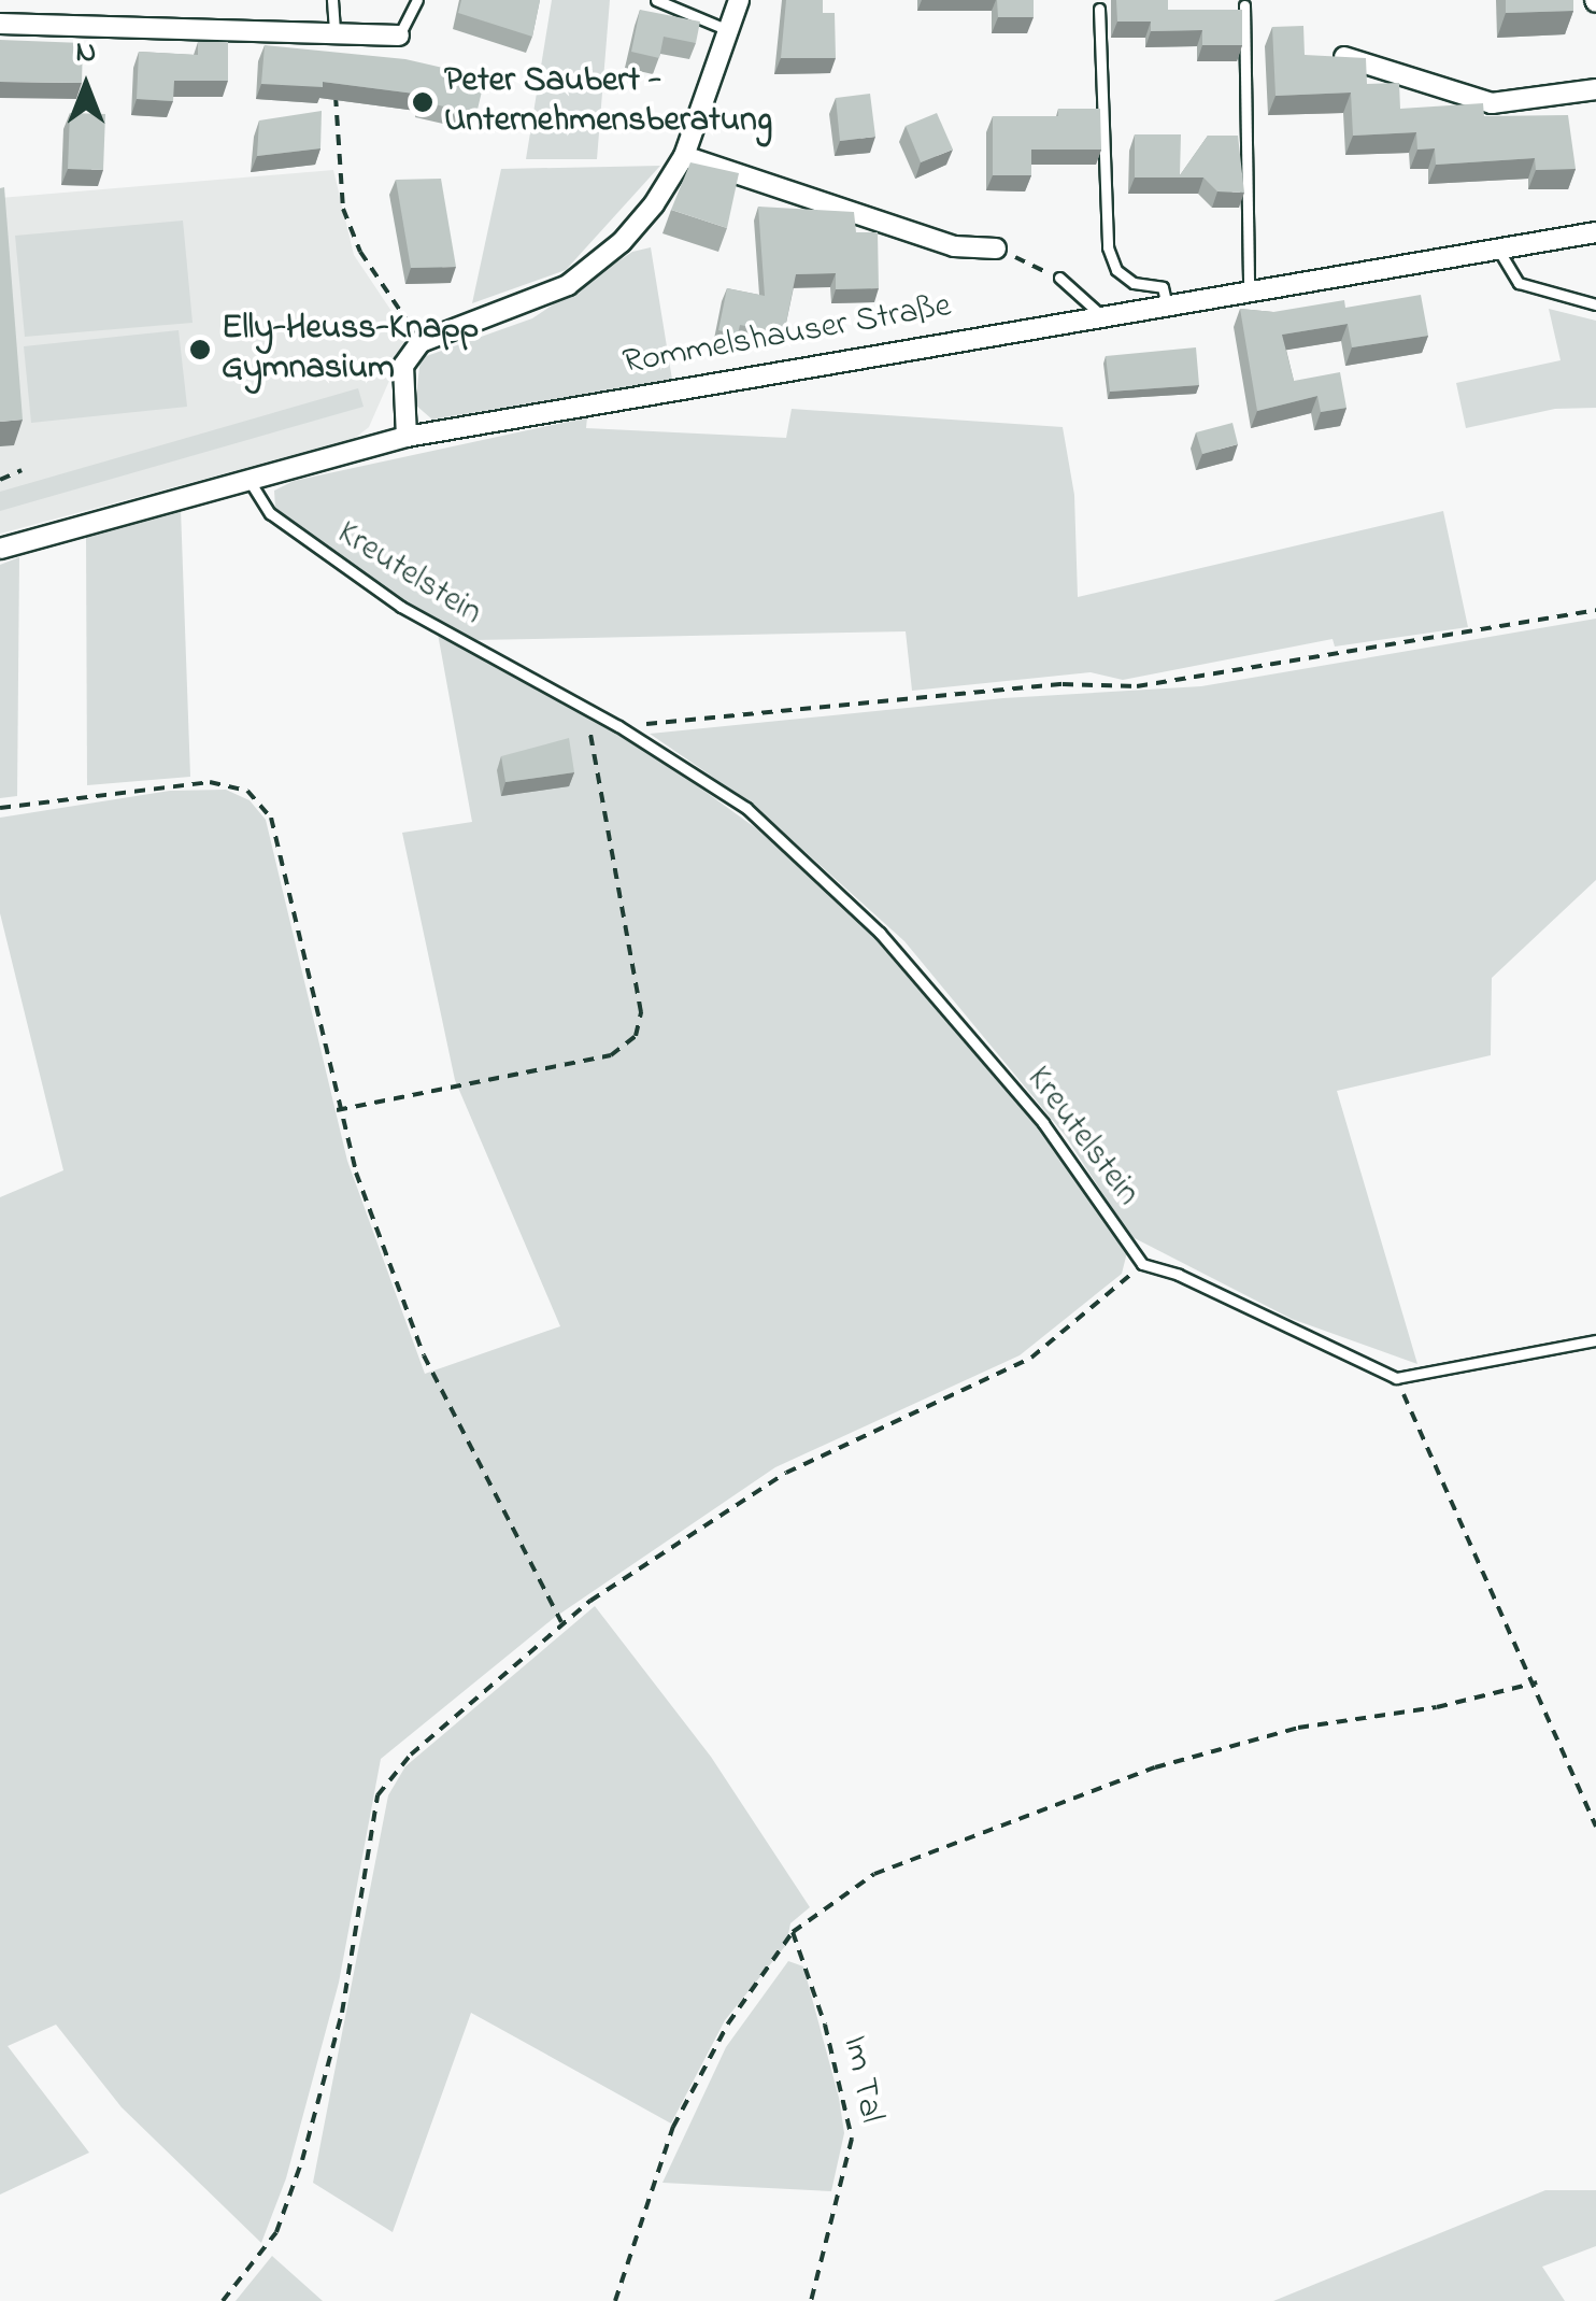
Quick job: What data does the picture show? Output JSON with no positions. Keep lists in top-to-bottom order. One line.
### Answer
{"streets":{"street":["Rommelshauser Straße"],"lane":["Kreutelstein"],"path":["Im Tal"]},"crossings":[["Rommelshauser Straße","Kreutelstein"]],"places":["Peter Saubert - Unternehmensberatung","Elly-Heuss-Knapp Gymnasium"],"north":"top"}
